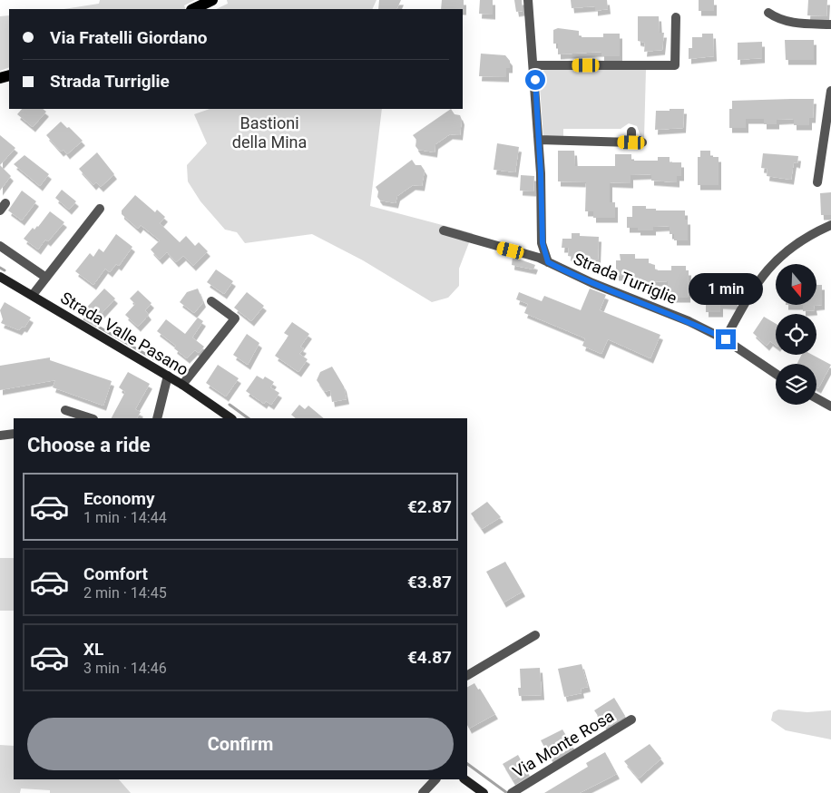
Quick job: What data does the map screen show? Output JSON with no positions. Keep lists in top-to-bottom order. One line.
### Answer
{"streets":{"street":["Strada Turriglie","Strada Valle Pasano","Via Monte Rosa"]},"parks":["Bastioni della Mina"],"north":"bottom","page":{"banner":["Via Fratelli Giordano","Strada Turriglie"],"bubble":"1 min","heading":"Choose a ride","list":[{"name":"Economy","note":"1 min · 14:44","value":"€2.87"},{"name":"Comfort","note":"2 min · 14:45","value":"€3.87"},{"name":"XL","note":"3 min · 14:46","value":"€4.87"}],"buttons":"Confirm"}}
